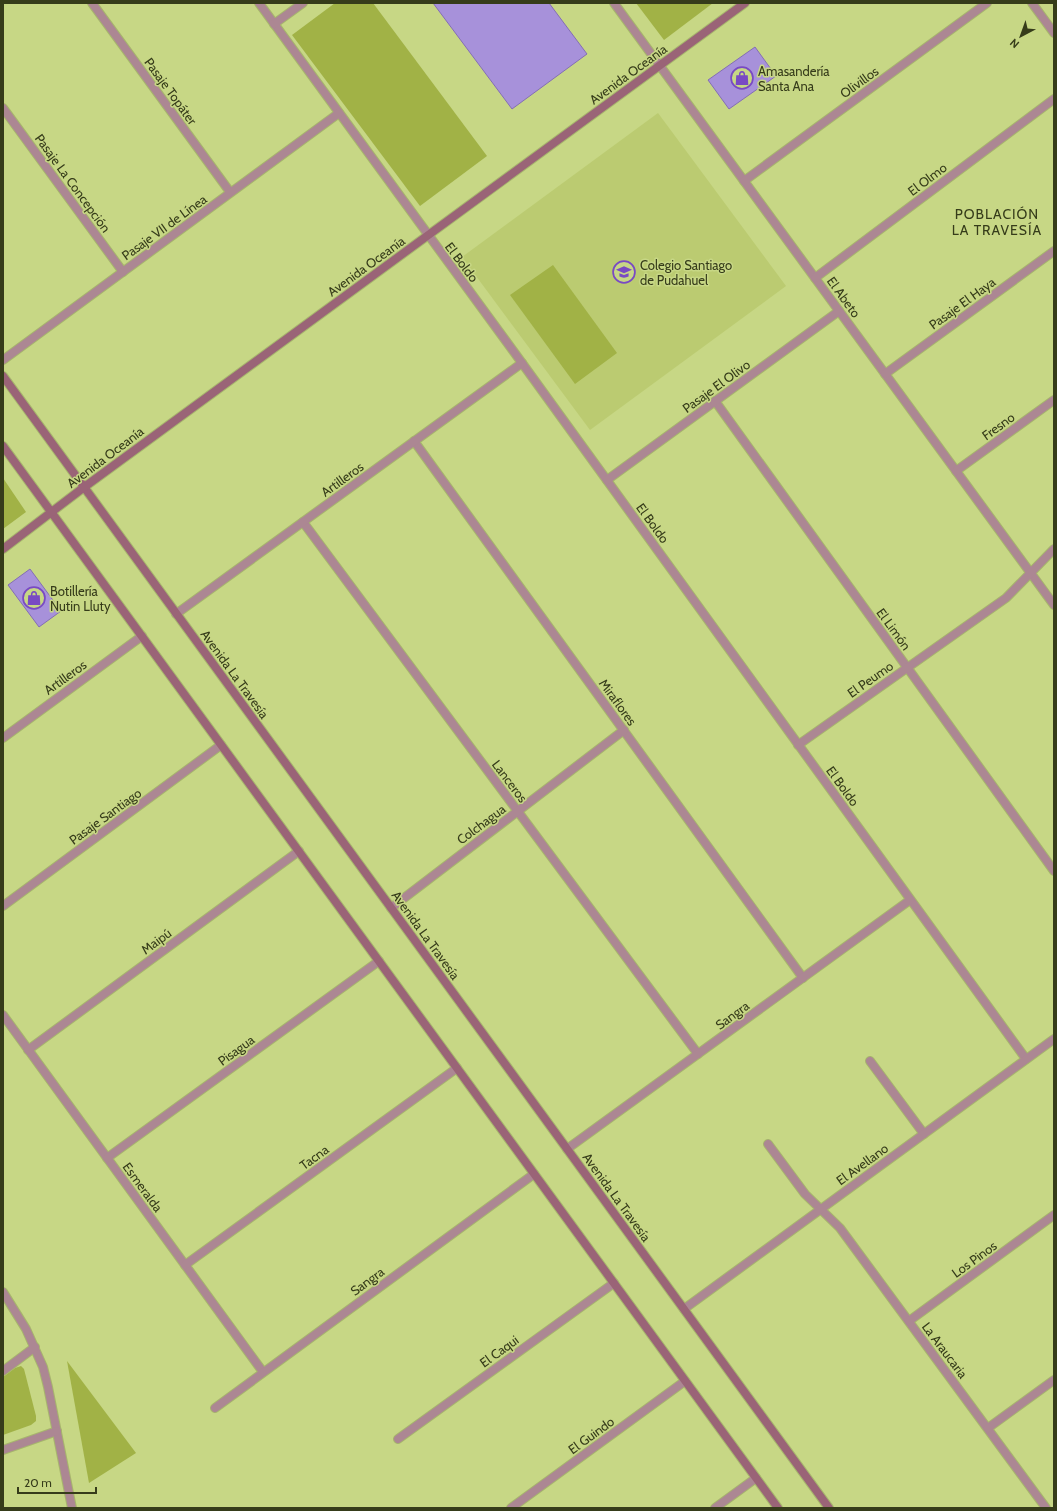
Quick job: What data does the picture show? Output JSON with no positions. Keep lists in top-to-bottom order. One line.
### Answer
{"streets":{"street":["Avenida Oceanía","Olivillos","Pasaje Topáter","El Olmo","Pasaje La Concepción","Pasaje VII de Línea","El Boldo","El Abeto","Pasaje El Haya","Pasaje El Olivo","Fresno","Artilleros","El Limón","Avenida La Travesía","El Peumo","Miraflores","Lanceros","Pasaje Santiago","Colchagua","Maipú","Sangra","Pisagua","Tacna","El Avellano","Esmeralda","Los Pinos","La Araucaria","El Caqui","El Guindo"]},"crossings":[["Avenida Oceanía","El Boldo"],["Avenida Oceanía","El Abeto"],["Avenida Oceanía","Avenida La Travesía"],["Olivillos","El Abeto"],["Pasaje Topáter","Pasaje VII de Línea"],["El Olmo","El Abeto"],["Pasaje La Concepción","Pasaje VII de Línea"],["Pasaje VII de Línea","El Boldo"],["El Boldo","Pasaje El Olivo"],["El Boldo","Artilleros"],["El Boldo","El Peumo"],["El Boldo","Sangra"],["El Boldo","El Avellano"],["El Abeto","Pasaje El Haya"],["El Abeto","Pasaje El Olivo"],["El Abeto","Fresno"],["El Abeto","El Peumo"],["Pasaje El Olivo","El Limón"],["Artilleros","Avenida La Travesía"],["Artilleros","Miraflores"],["Artilleros","Lanceros"],["El Limón","El Peumo"],["Avenida La Travesía","Colchagua"],["Avenida La Travesía","Sangra"],["Avenida La Travesía","El Avellano"],["Miraflores","Colchagua"],["Miraflores","Sangra"],["Lanceros","Colchagua"],["Lanceros","Sangra"],["Maipú","Esmeralda"],["Sangra","Esmeralda"],["Pisagua","Esmeralda"],["Tacna","Esmeralda"],["El Avellano","La Araucaria"],["Los Pinos","La Araucaria"]],"districts":["POBLACIÓN LA TRAVESÍA"],"places":{"shop":["Amasandería Santa Ana","Botillería Nutin Lluty"],"school or university":["Colegio Santiago de Pudahuel"]},"scale_bar":"20 m","north":"bottom left"}
